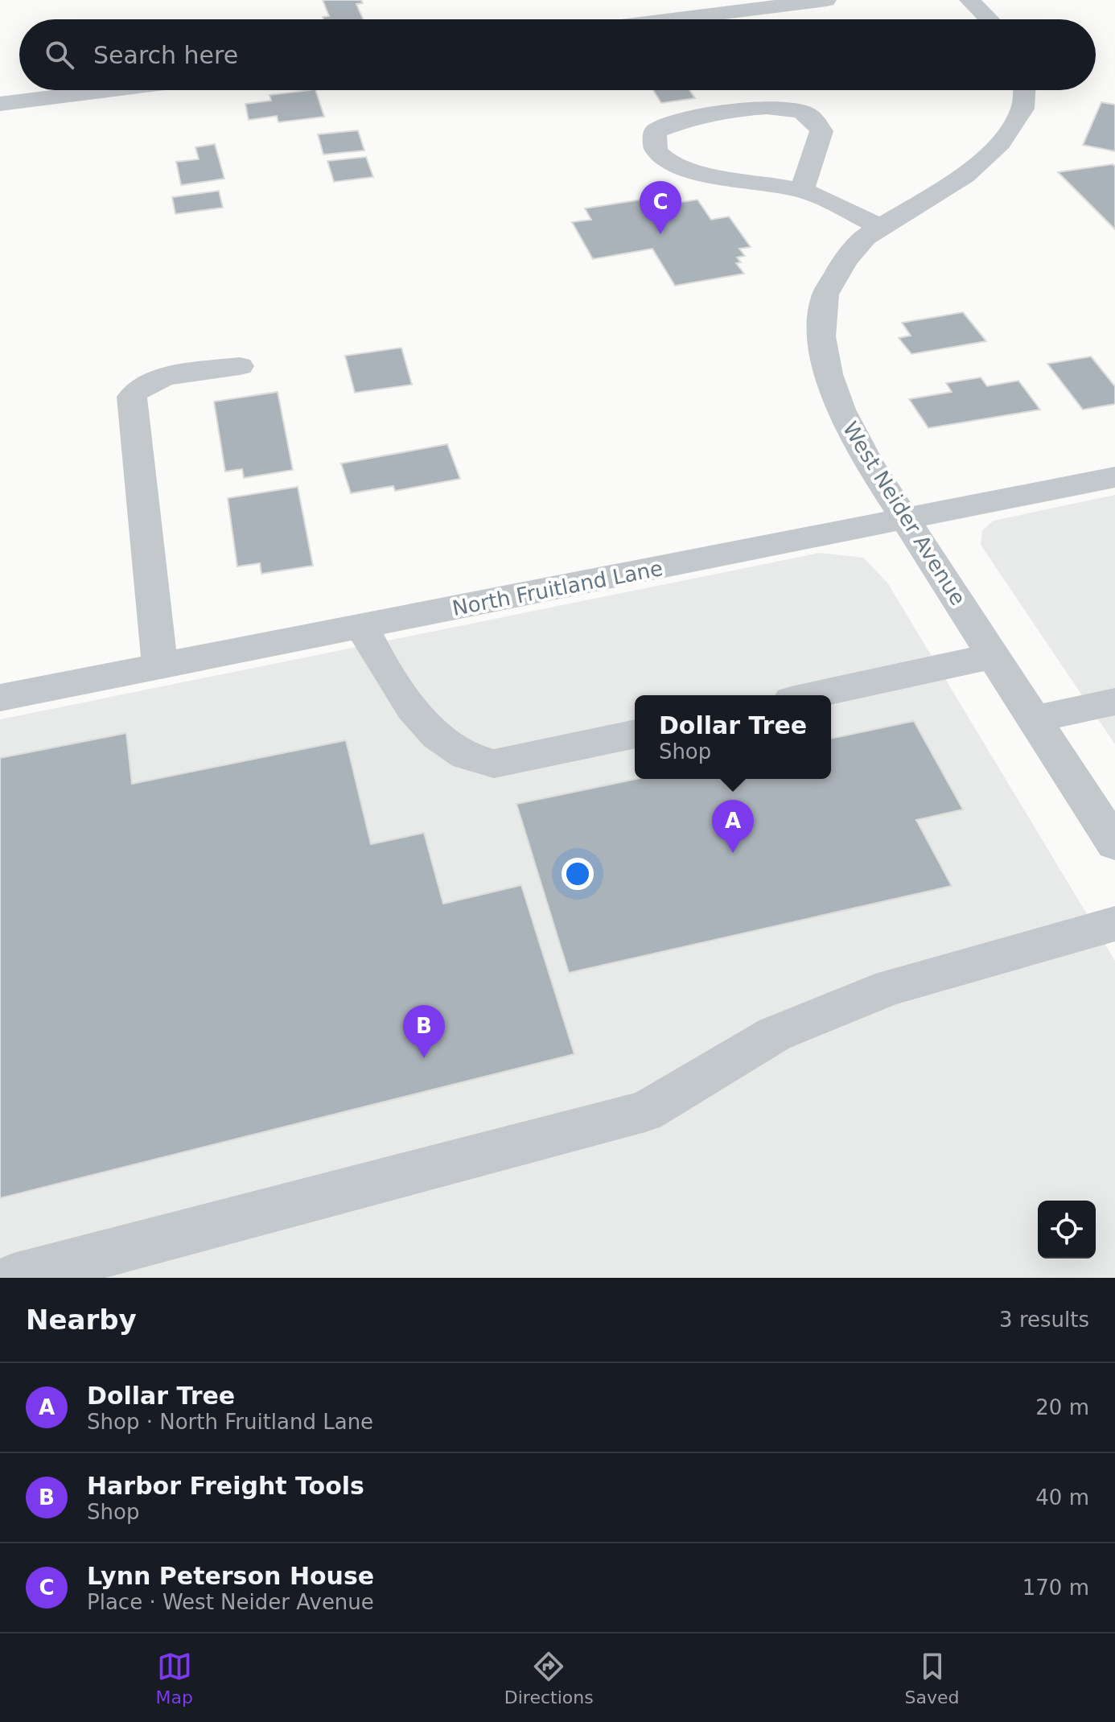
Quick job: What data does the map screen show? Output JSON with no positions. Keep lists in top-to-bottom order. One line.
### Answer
{"streets":{"street":["West Neider Avenue","North Fruitland Lane"]},"crossings":[["West Neider Avenue","North Fruitland Lane"]],"page":{"search":"Search here","pins":["C","A","B"],"popup":["Dollar Tree","Shop"],"heading":["Nearby","3 results"],"list":[{"mark":"A","name":"Dollar Tree","note":"Shop · North Fruitland Lane","value":"20 m"},{"mark":"B","name":"Harbor Freight Tools","note":"Shop","value":"40 m"},{"mark":"C","name":"Lynn Peterson House","note":"Place · West Neider Avenue","value":"170 m"}],"nav":["Map","Directions","Saved"]}}
